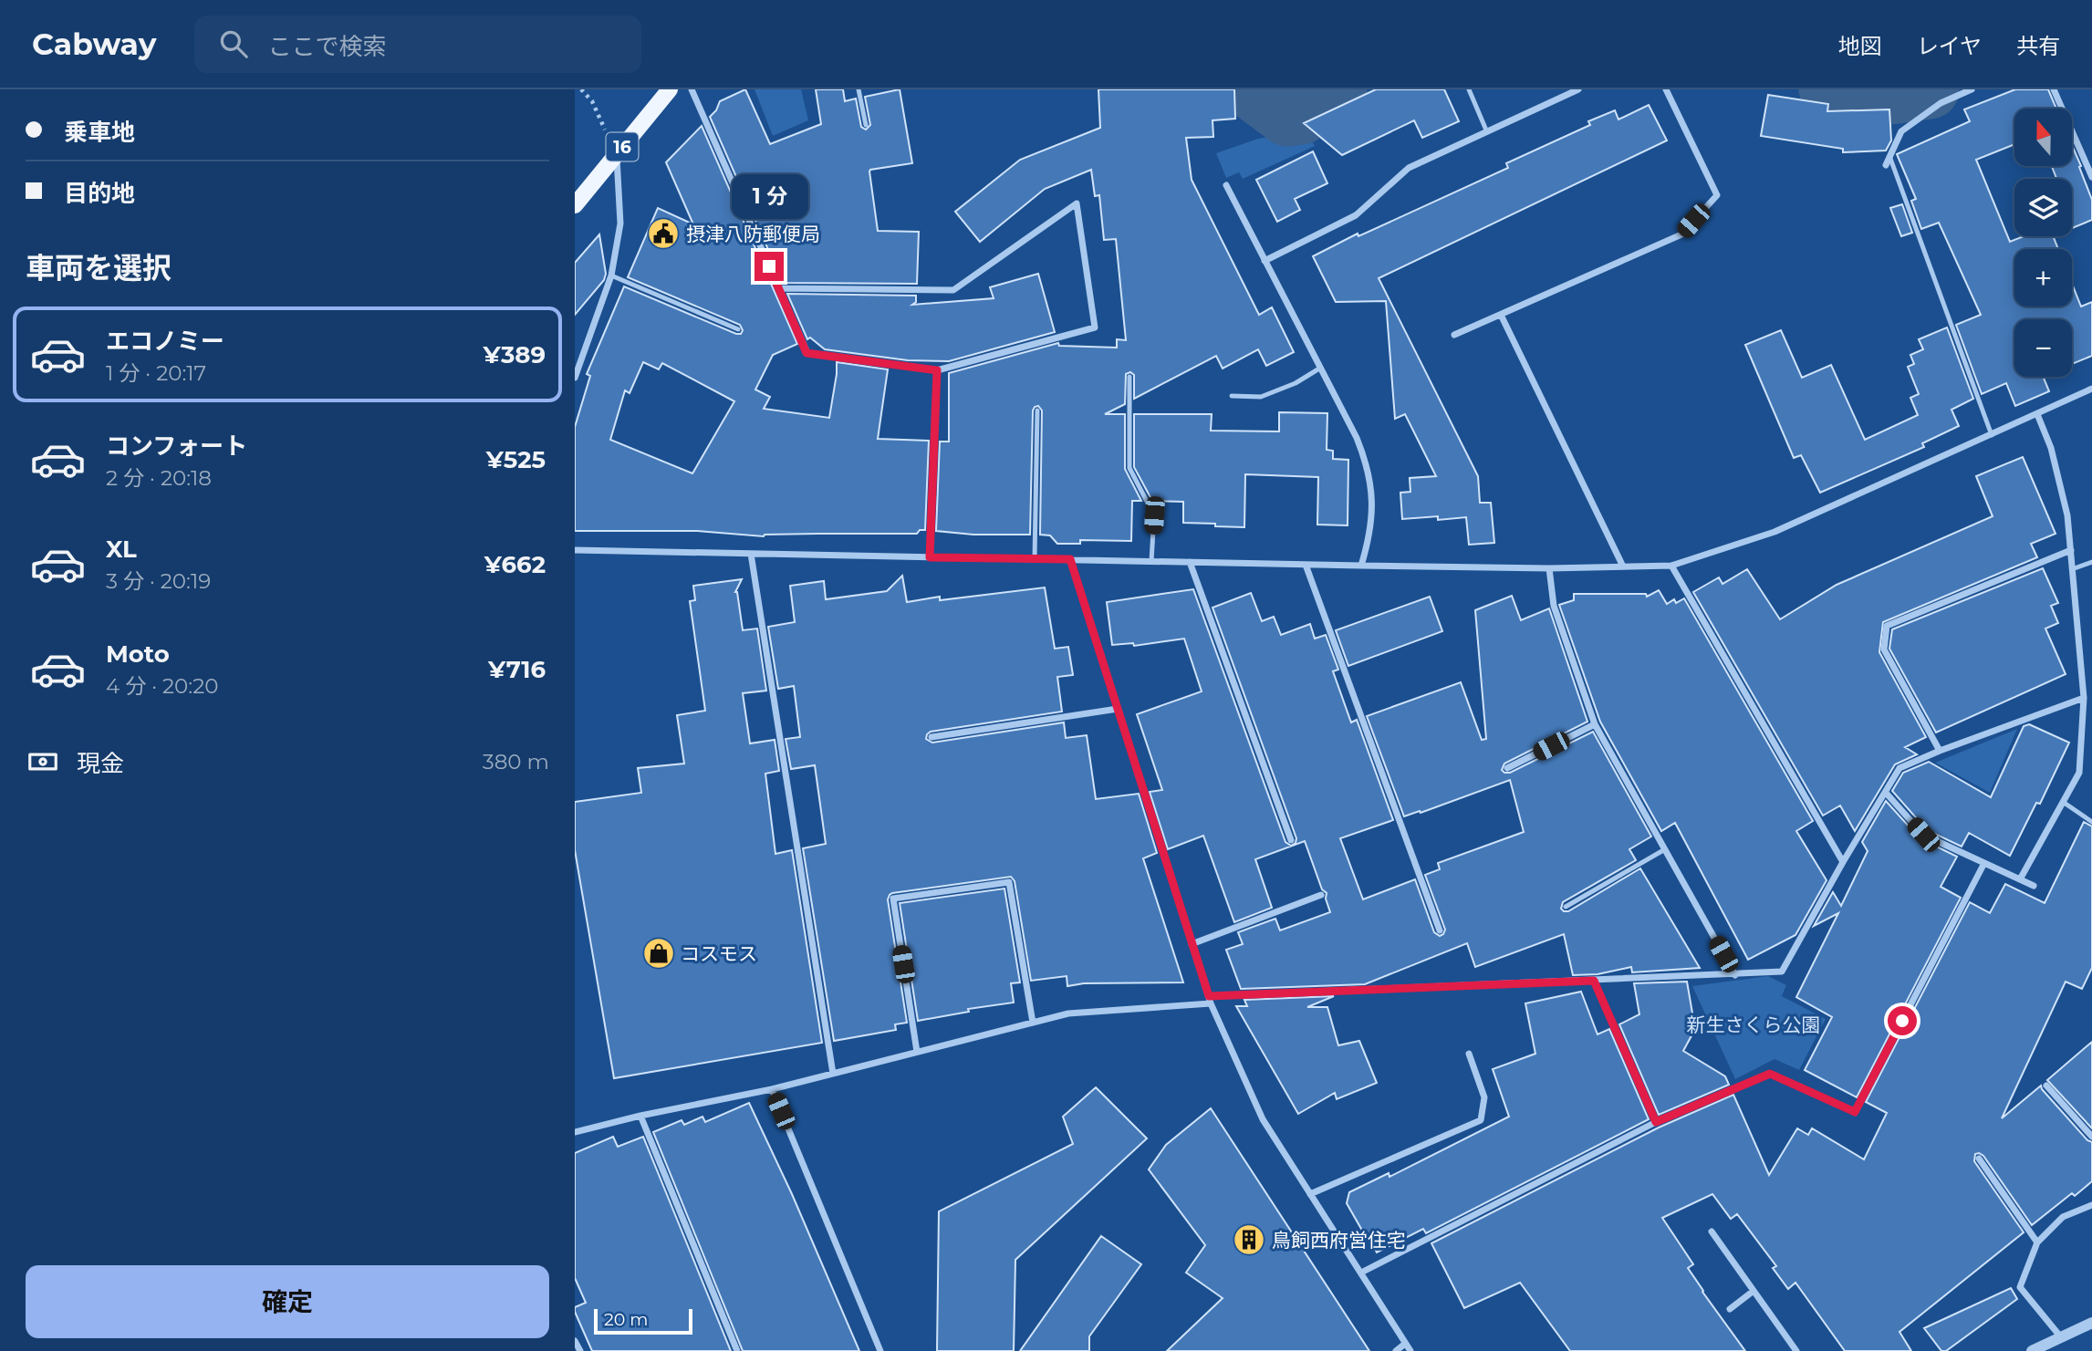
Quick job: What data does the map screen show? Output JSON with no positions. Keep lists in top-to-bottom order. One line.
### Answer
{"streets":{"main road":["16"]},"parks":["新生さくら公園"],"places":{"public building":["摂津八防郵便局"],"shop":["コスモス"],"building":["鳥飼西府営住宅"]},"scale_bar":"20 m","north":"top","page":{"header":"Cabway","search":"ここで検索","nav":["地図","レイヤ","共有"],"banner":["乗車地","目的地"],"map_buttons":["+","−"],"bubble":"1 分","heading":"車両を選択","list":[{"name":"エコノミー","note":"1 分 · 20:17","value":"¥389"},{"name":"コンフォート","note":"2 分 · 20:18","value":"¥525"},{"name":"XL","note":"3 分 · 20:19","value":"¥662"},{"name":"Moto","note":"4 分 · 20:20","value":"¥716"}],"pay":["現金","380 m"],"buttons":"確定","scale":"20 m"}}
